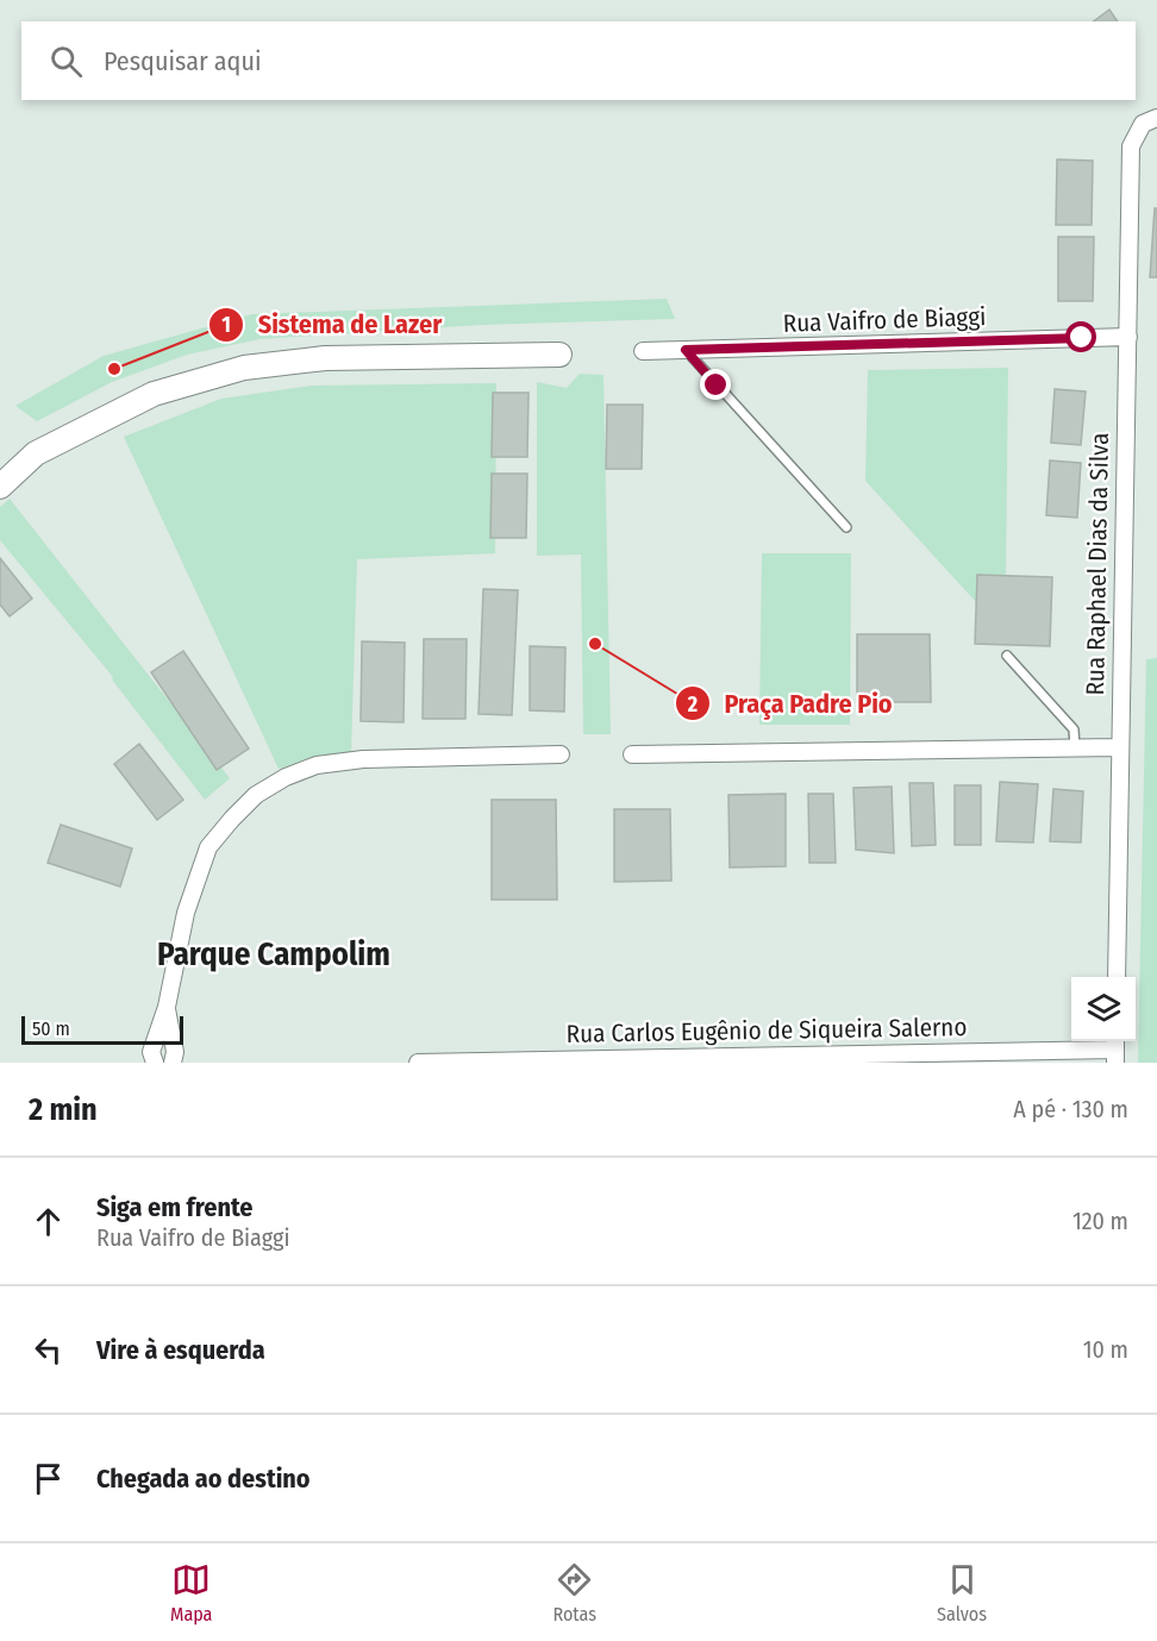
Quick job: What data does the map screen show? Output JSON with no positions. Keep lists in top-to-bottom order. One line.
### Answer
{"streets":{"street":["Rua Vaifro de Biaggi","Rua Raphael Dias da Silva","Rua Carlos Eugênio de Siqueira Salerno"]},"crossings":[["Rua Vaifro de Biaggi","Rua Raphael Dias da Silva"]],"districts":["Parque Campolim"],"places":["Sistema de Lazer","Praça Padre Pio"],"scale_bar":"50 m","page":{"search":"Pesquisar aqui","scale":"50 m","heading":["2 min","A pé · 130 m"],"list":[["Siga em frente","Rua Vaifro de Biaggi","120 m"],["Vire à esquerda","10 m"],"Chegada ao destino"],"nav":["Mapa","Rotas","Salvos"]}}
